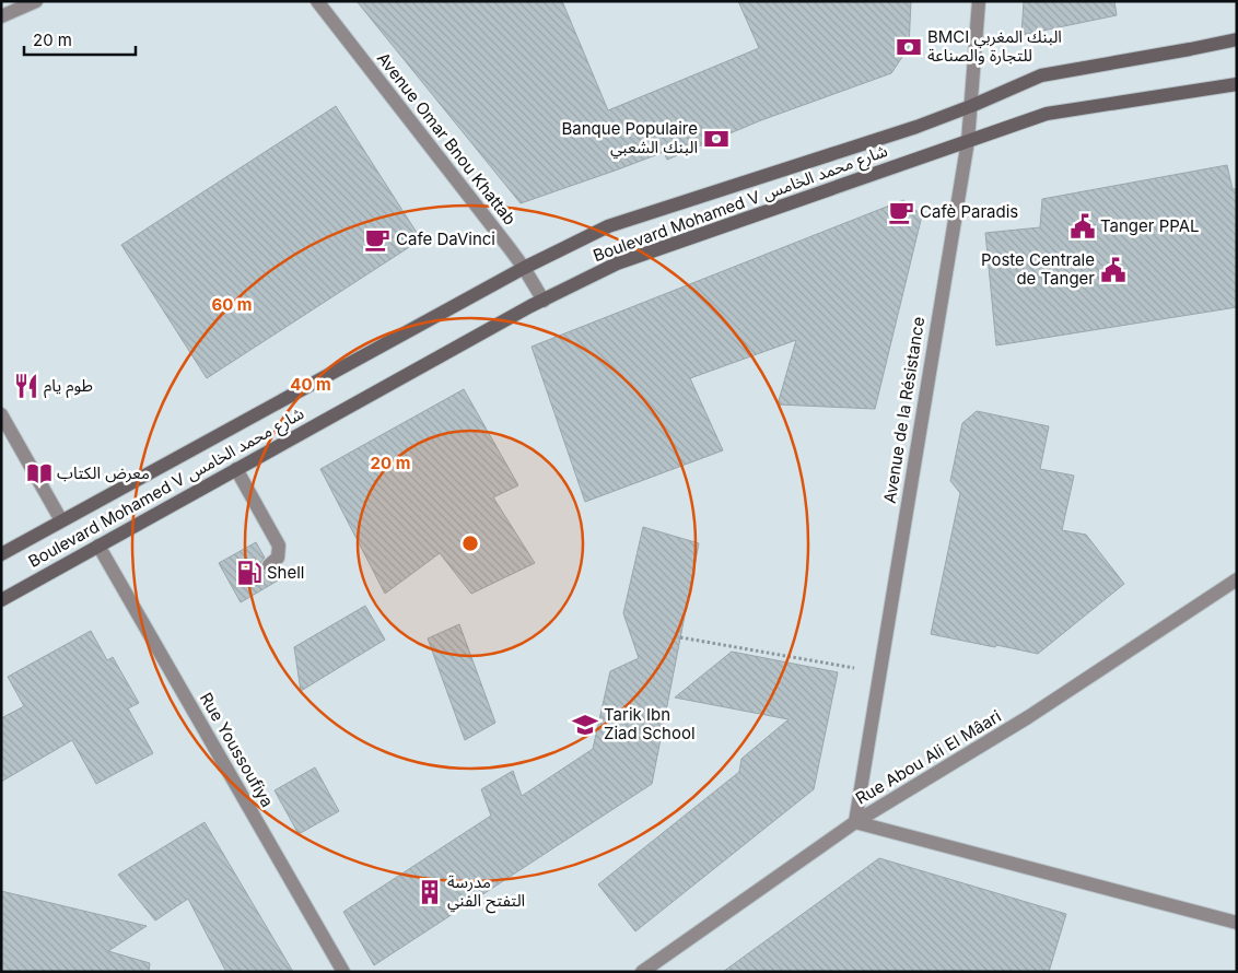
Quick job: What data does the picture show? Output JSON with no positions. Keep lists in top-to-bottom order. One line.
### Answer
{"streets":{"main road":["Boulevard Mohamed V شارع محمد الخامس"],"street":["Avenue Omar Bnou Khattab","Avenue de la Résistance","Rue Youssoufiya","Rue Abou Ali El Mâari"]},"crossings":[["Avenue Omar Bnou Khattab","Boulevard Mohamed V شارع محمد الخامس"],["Boulevard Mohamed V شارع محمد الخامس","Avenue de la Résistance"],["Boulevard Mohamed V شارع محمد الخامس","Rue Youssoufiya"],["Avenue de la Résistance","Rue Abou Ali El Mâari"]],"places":{"bank":["BMCI البنك المغربي للتجارة والصناعة","Banque Populaire البنك الشعبي"],"cafe":["Cafè Paradis","Cafe DaVinci"],"public building":["Tanger PPAL","Poste Centrale de Tanger"],"restaurant":["طوم يام"],"library":["معرض الكتاب"],"fuel station":["Shell"],"school or university":["Tarik Ibn Ziad School"],"building":["مدرسة التفتح الفني"]},"scale_bar":"20 m","rings":["60 m","40 m","20 m"]}
